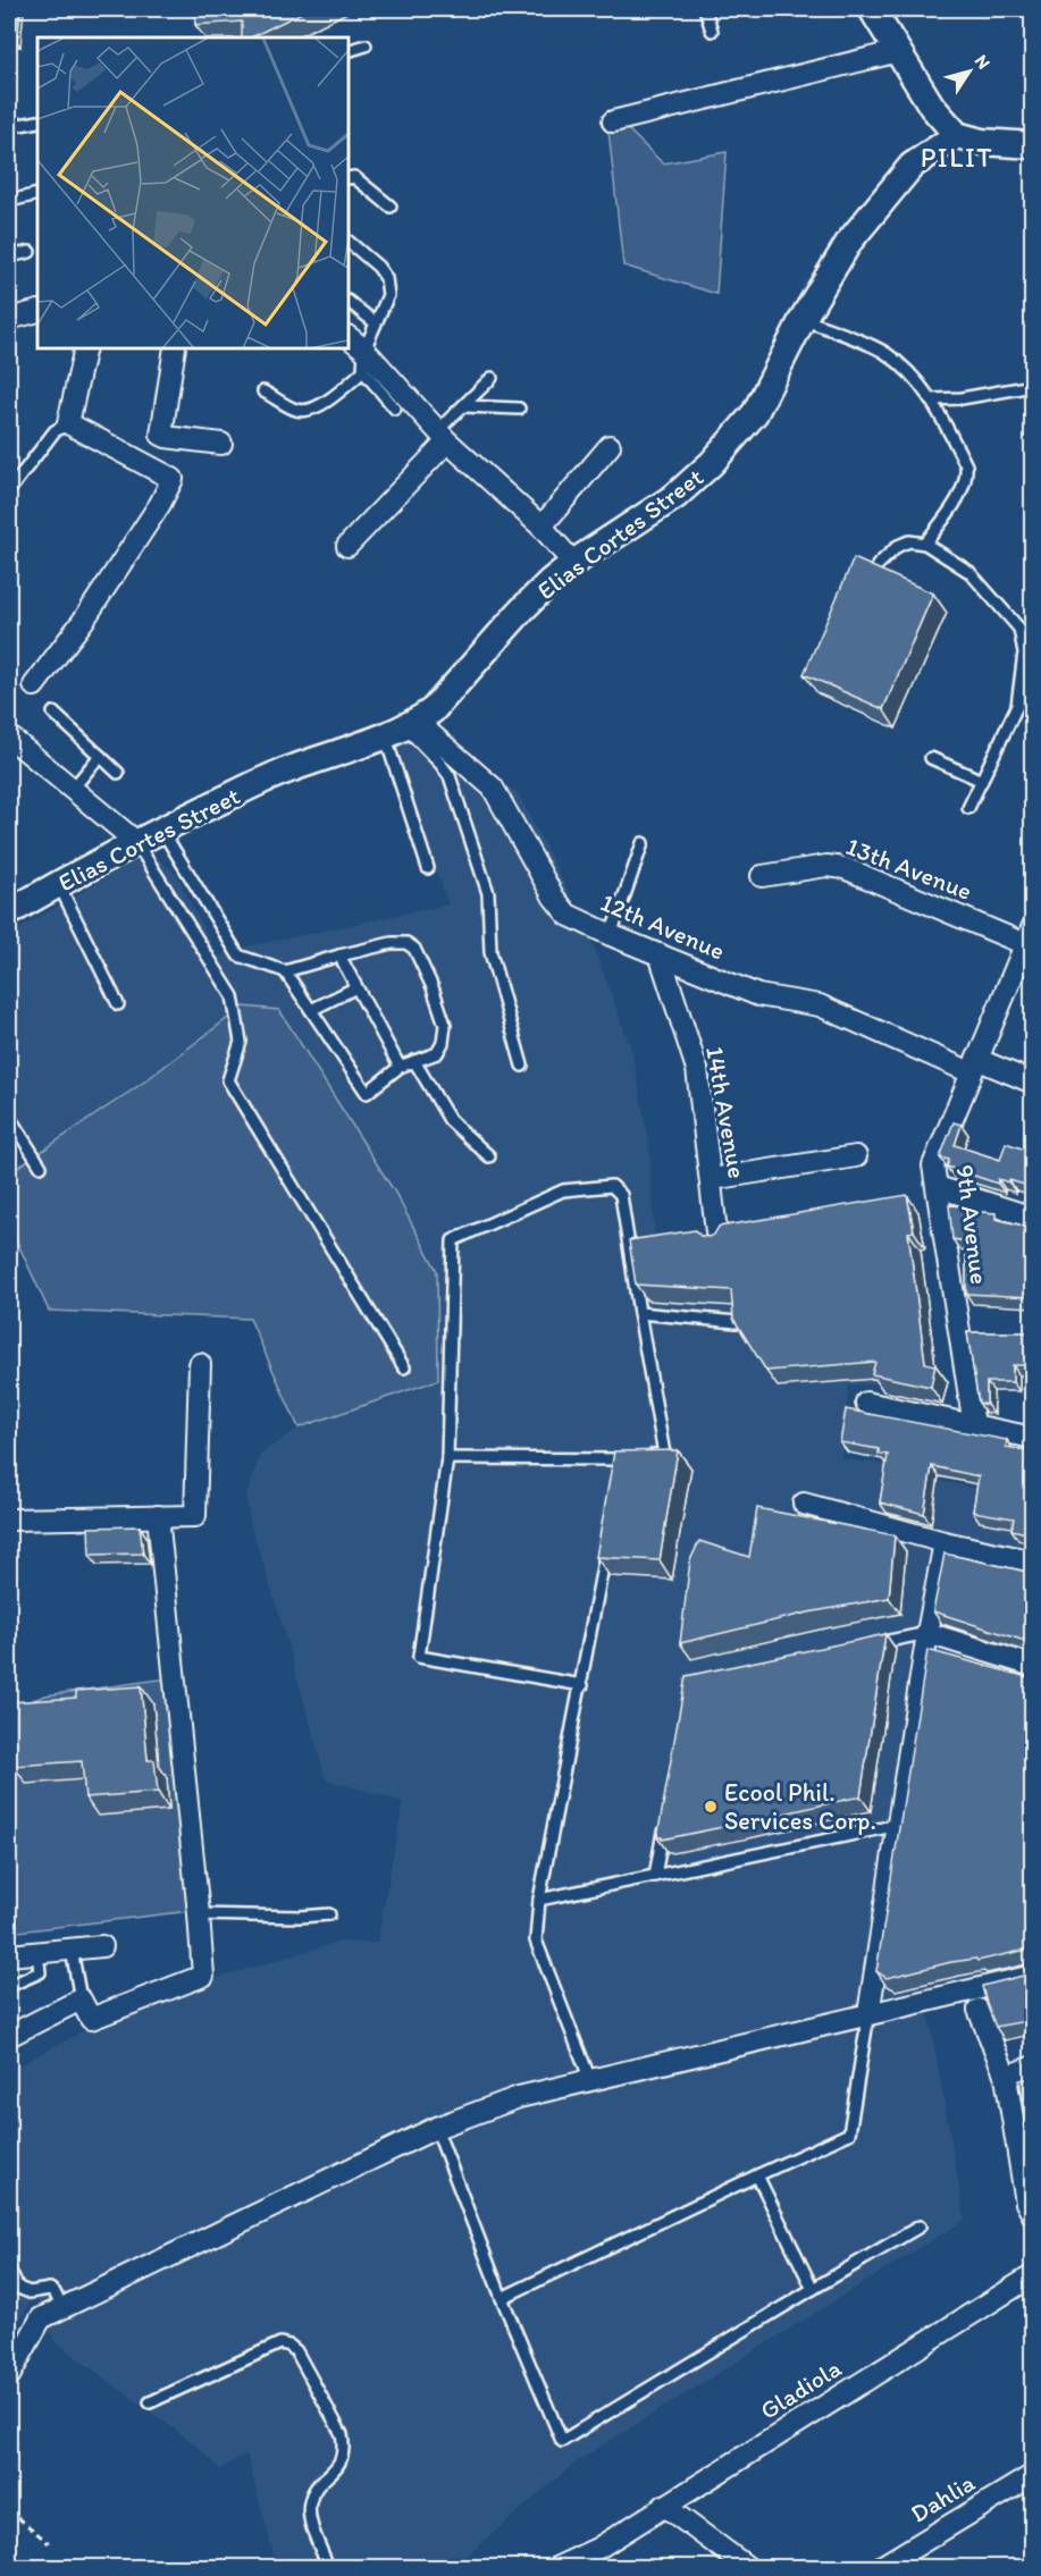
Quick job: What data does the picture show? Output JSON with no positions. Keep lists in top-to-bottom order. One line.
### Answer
{"streets":{"street":["Elias Cortes Street","13th Avenue","12th Avenue","14th Avenue","9th Avenue","Gladiola","Dahlia"]},"crossings":[["Elias Cortes Street","12th Avenue"],["13th Avenue","9th Avenue"],["12th Avenue","14th Avenue"],["12th Avenue","9th Avenue"]],"districts":["PILIT"],"places":["Ecool Phil. Services Corp."],"north":"top right"}
